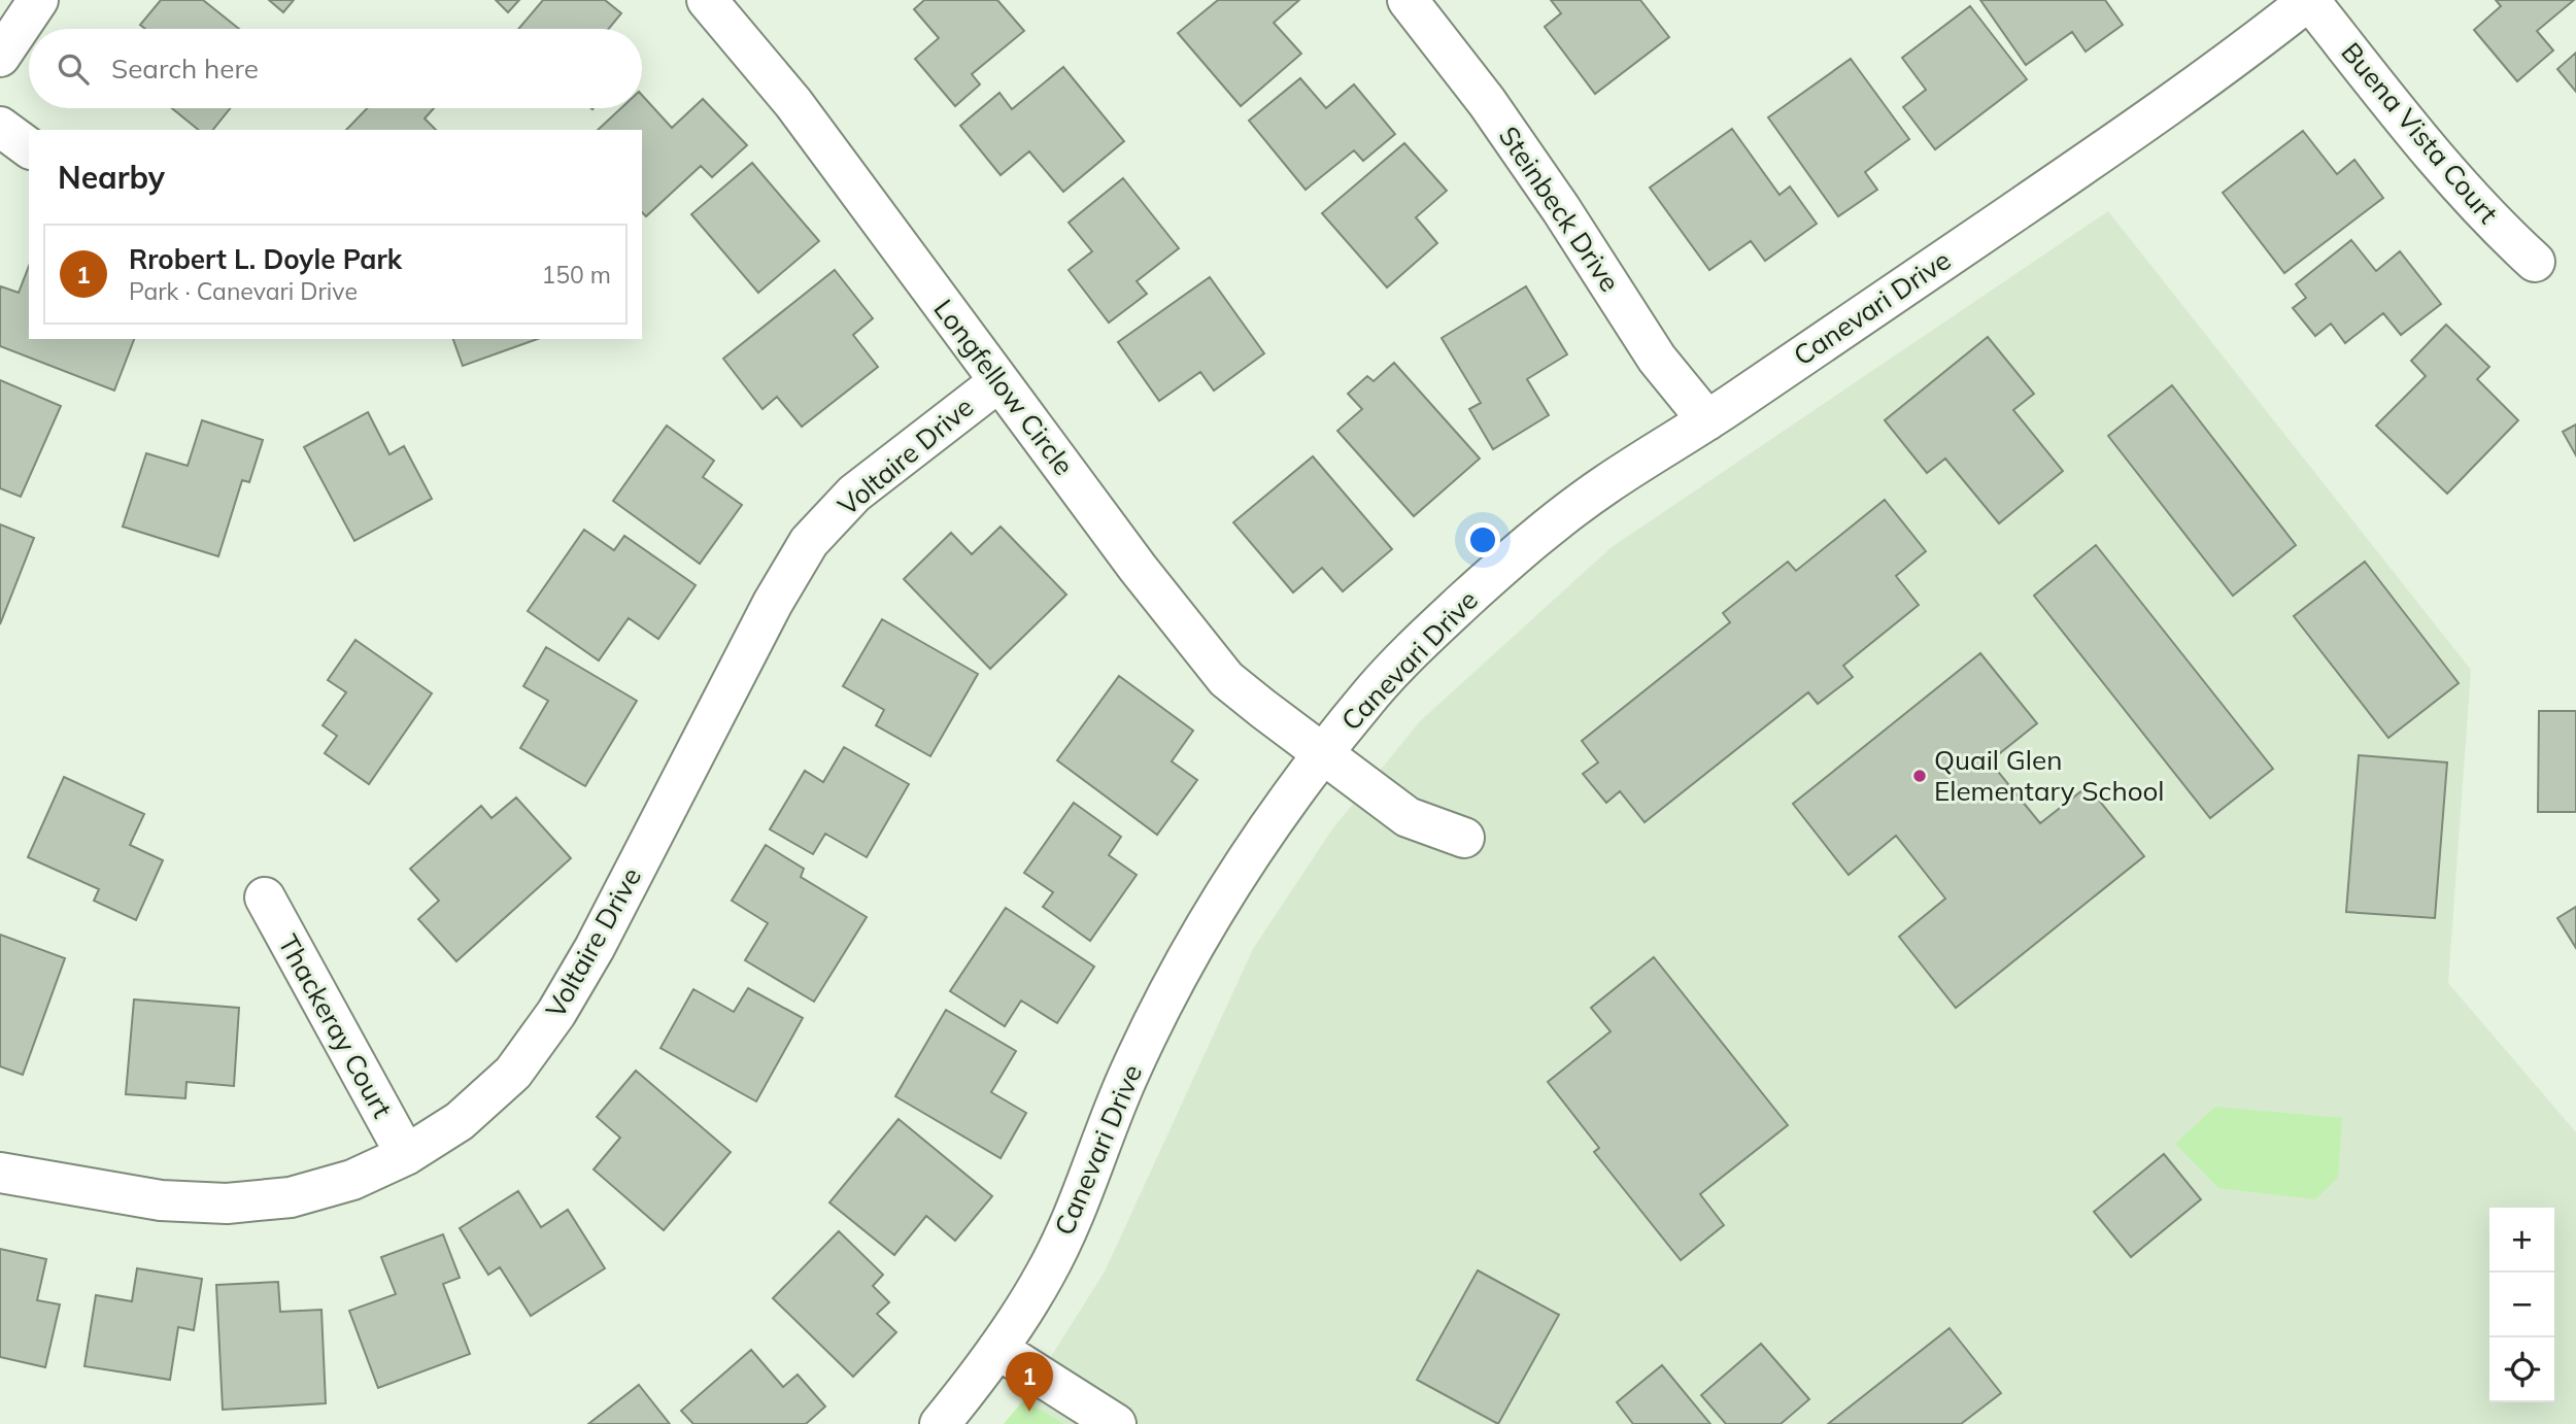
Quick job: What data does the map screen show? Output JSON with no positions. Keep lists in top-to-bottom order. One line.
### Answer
{"streets":{"street":["Buena Vista Court","Steinbeck Drive","Canevari Drive","Longfellow Circle","Voltaire Drive","Thackeray Court"]},"crossings":[["Buena Vista Court","Canevari Drive"],["Steinbeck Drive","Canevari Drive"],["Canevari Drive","Longfellow Circle"],["Longfellow Circle","Voltaire Drive"],["Voltaire Drive","Thackeray Court"]],"places":["Quail Glen Elementary School"],"page":{"search":"Search here","heading":"Nearby","list":[{"mark":"1","name":"Rrobert L. Doyle Park","note":"Park · Canevari Drive","value":"150 m"}],"map_buttons":["+","−"],"pins":"1"}}
